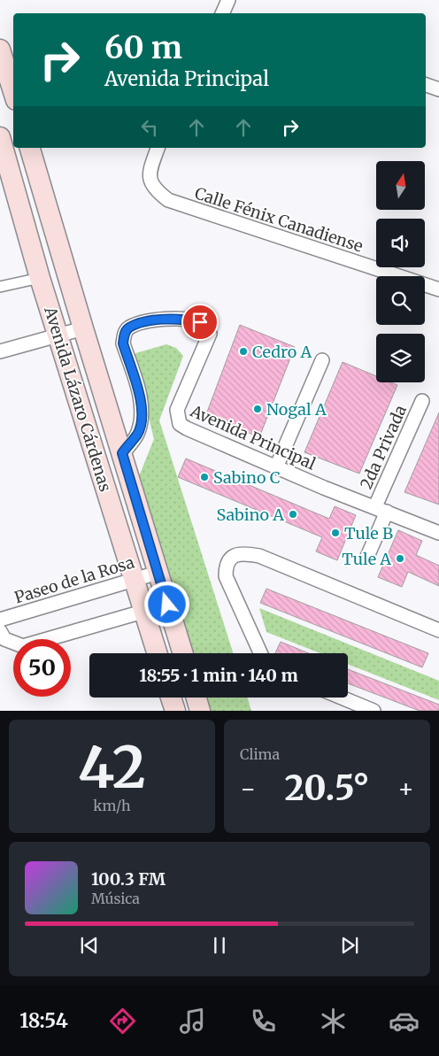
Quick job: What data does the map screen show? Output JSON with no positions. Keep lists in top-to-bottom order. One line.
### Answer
{"streets":{"main road":["Avenida Lázaro Cárdenas"],"street":["Calle Fénix Canadiense","Avenida Principal","2da Privada","Paseo de la Rosa"]},"crossings":[["Avenida Lázaro Cárdenas","Avenida Principal"],["Avenida Lázaro Cárdenas","Paseo de la Rosa"],["Avenida Principal","2da Privada"]],"places":["Cedro A","Nogal A","Sabino C","Sabino A","Tule B","Tule A"],"north":"top","page":{"turn":["60 m","Avenida Principal"],"limit":"50","trip":"18:55 · 1 min · 140 m","tile":[["42","km/h"],"Clima"],"heat":["−","20.5°","+"],"song":["100.3 FM","Música"],"tabs":"18:54"}}
